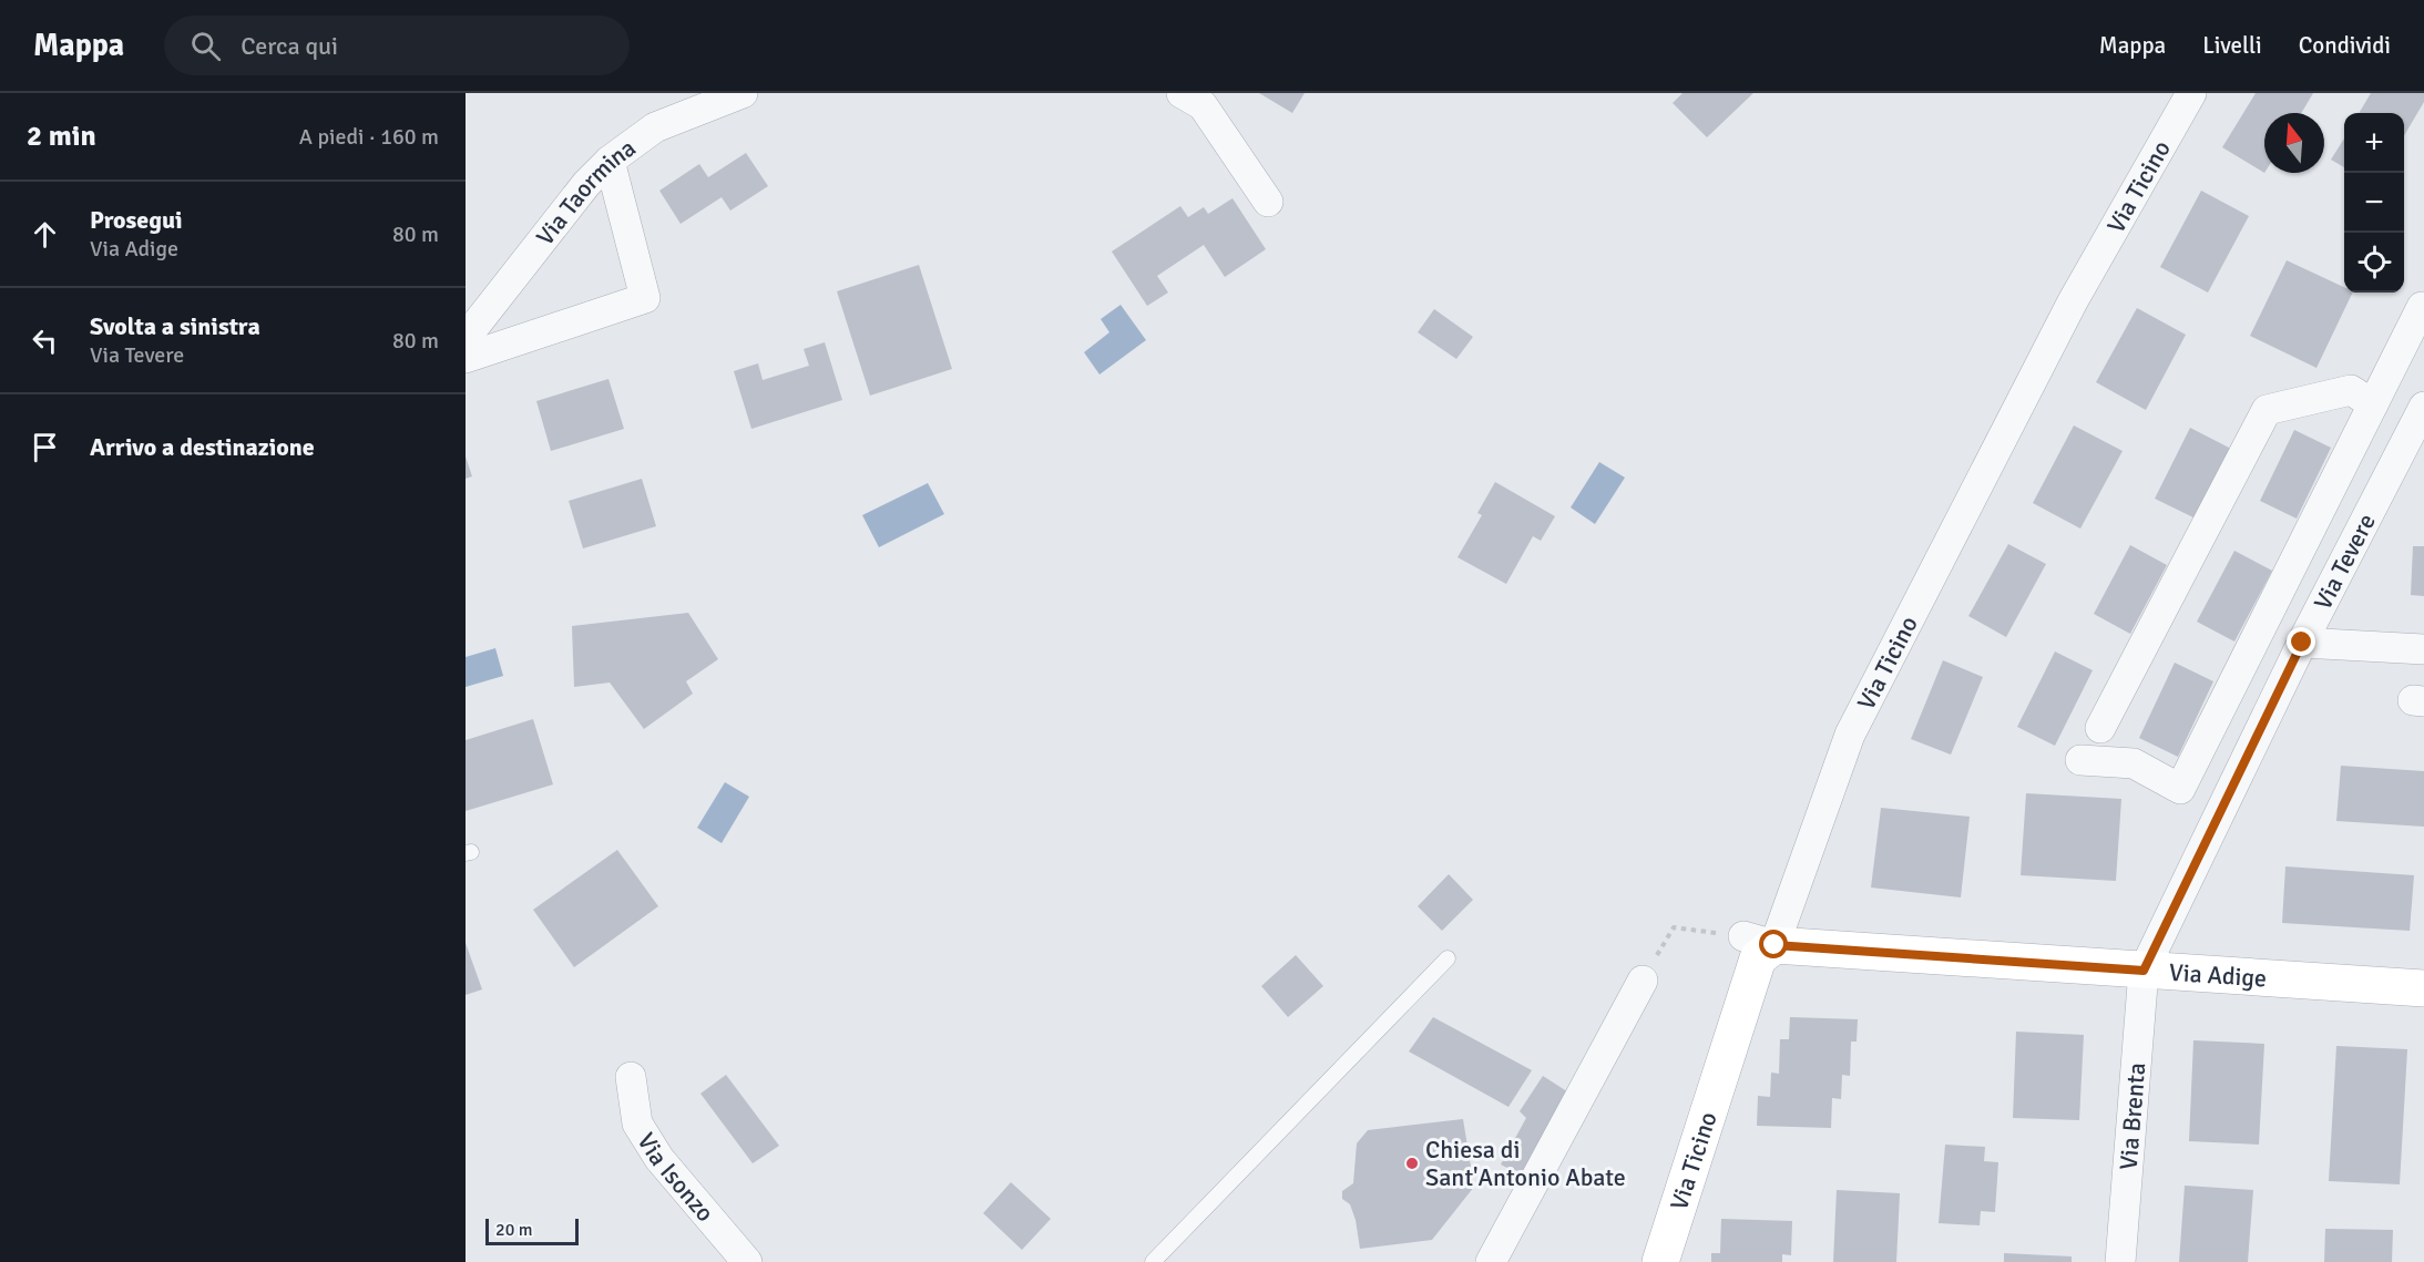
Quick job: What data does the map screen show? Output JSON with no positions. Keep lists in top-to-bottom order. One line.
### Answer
{"streets":{"main road":["Via Ticino","Via Adige"],"street":["Via Taormina","Via Tevere","Via Brenta","Via Isonzo"]},"crossings":[["Via Ticino","Via Adige"],["Via Tevere","Via Adige"],["Via Tevere","Via Brenta"],["Via Adige","Via Brenta"]],"places":["Chiesa di Sant'Antonio Abate"],"scale_bar":"20 m","north":"top","page":{"header":"Mappa","search":"Cerca qui","nav":["Mappa","Livelli","Condividi"],"heading":["2 min","A piedi · 160 m"],"map_buttons":["+","−"],"list":[["Prosegui","Via Adige","80 m"],["Svolta a sinistra","Via Tevere","80 m"],"Arrivo a destinazione"],"scale":"20 m"}}
